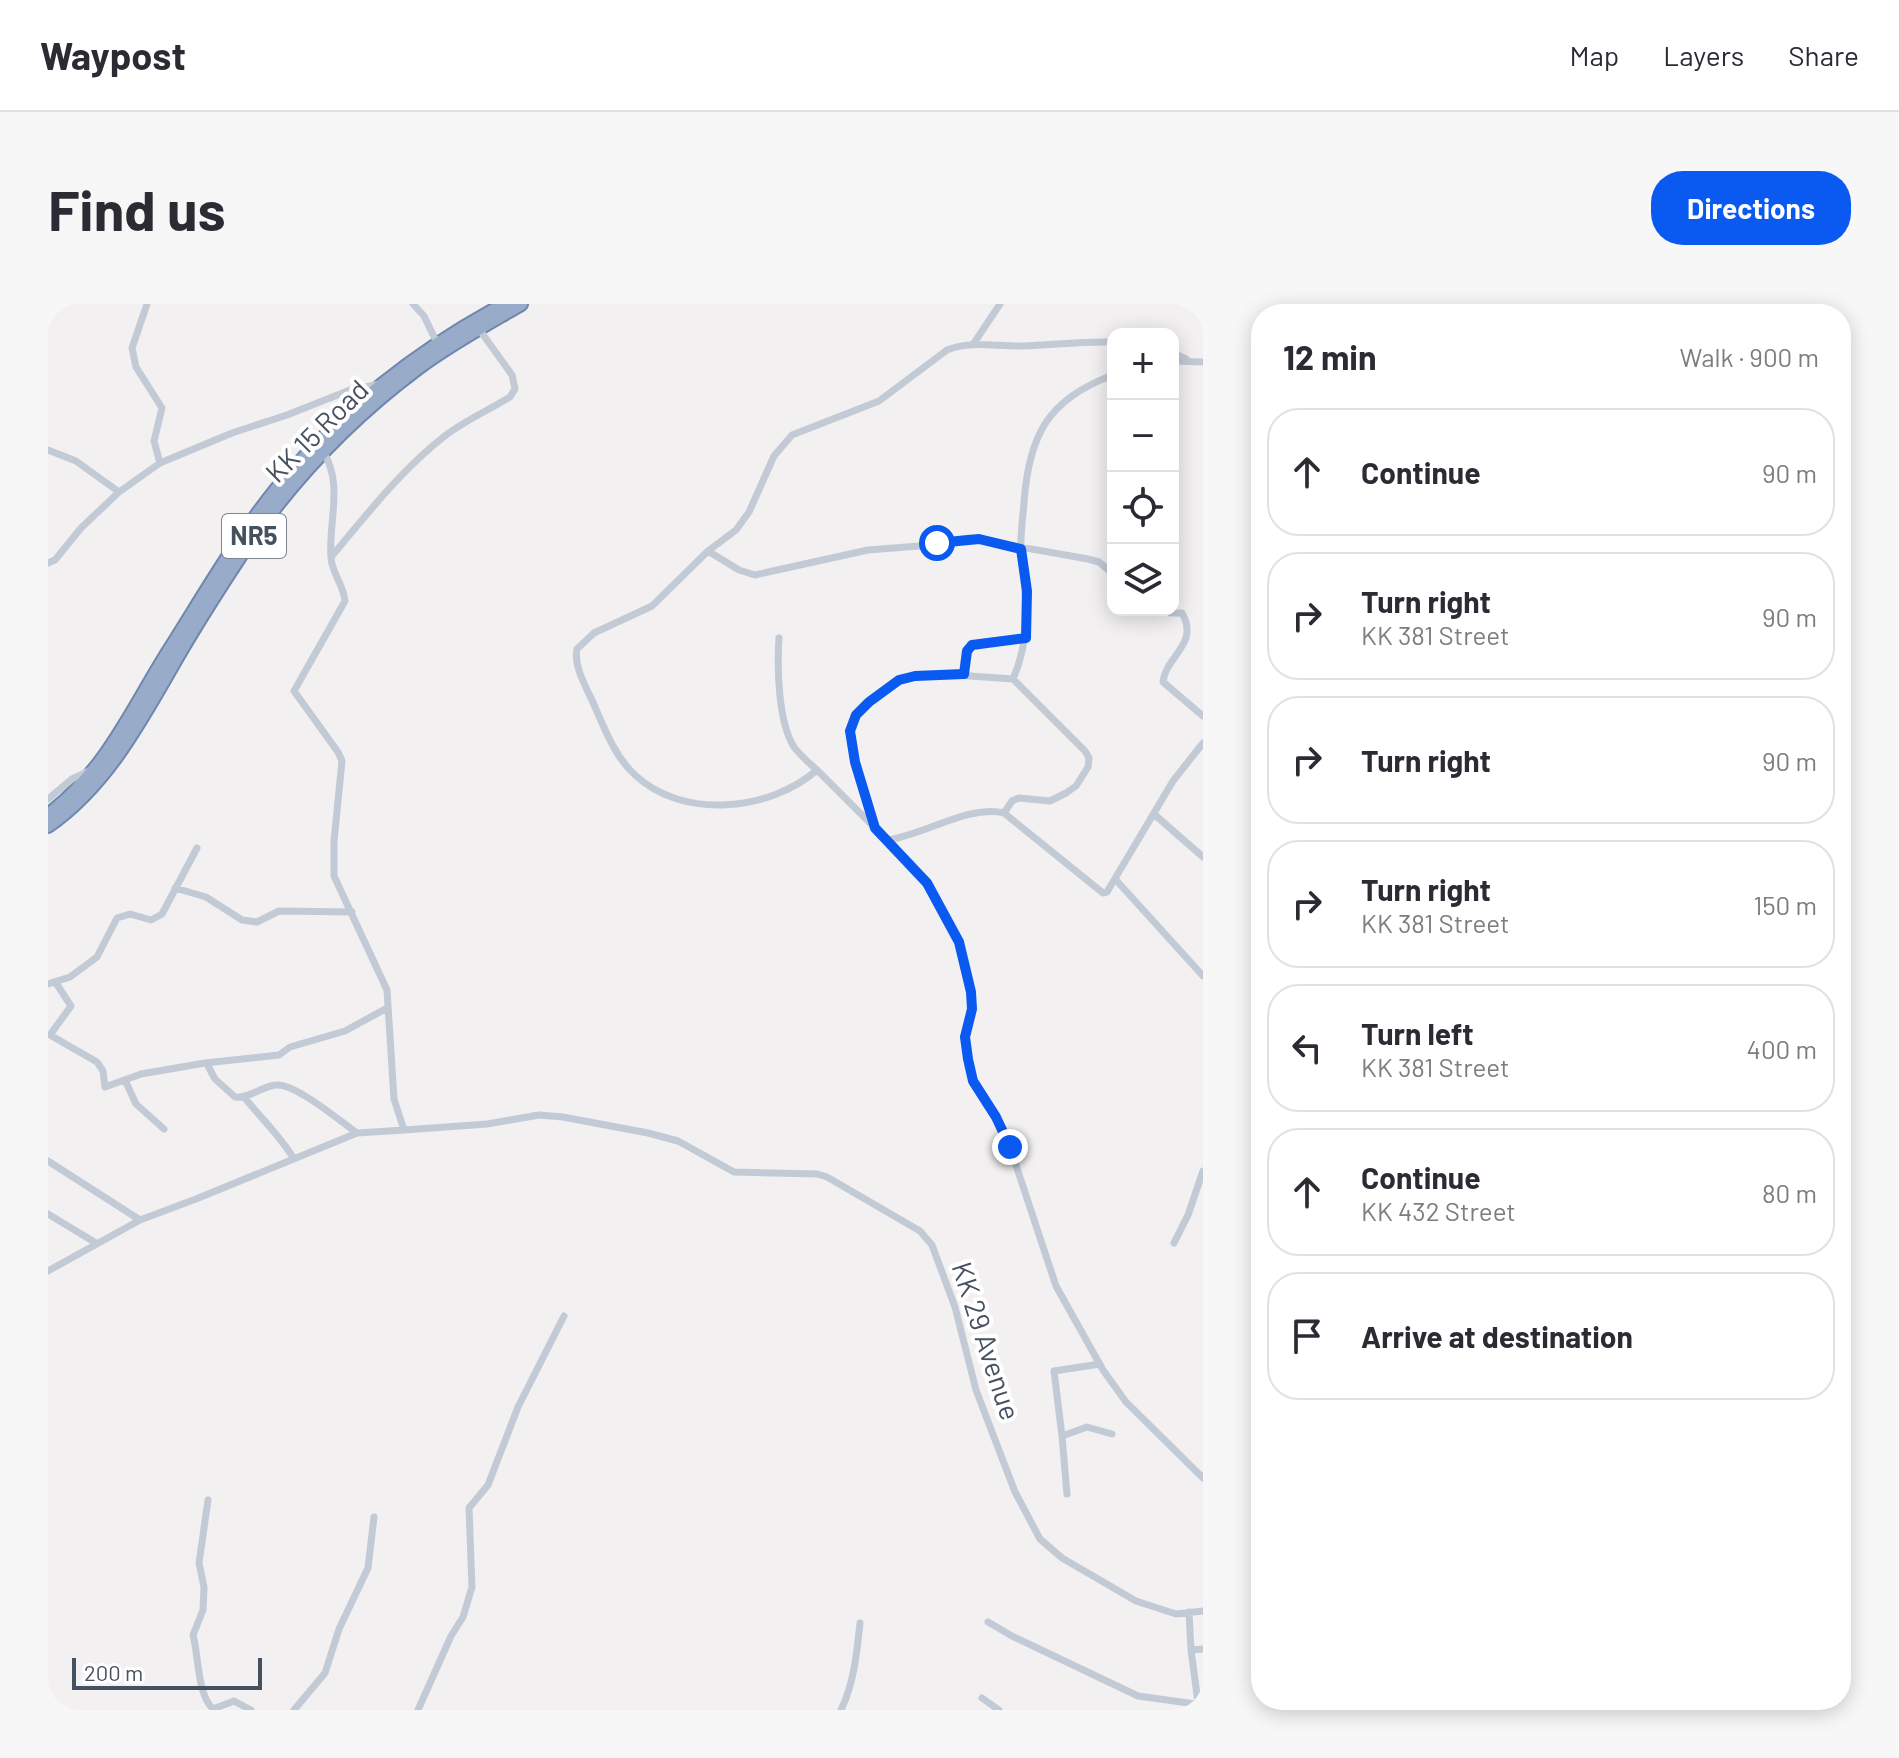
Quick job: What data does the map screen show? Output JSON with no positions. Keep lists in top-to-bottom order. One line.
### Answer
{"streets":{"highway":["KK 15 Road","NR5"],"street":["KK 29 Avenue"]},"scale_bar":"200 m","page":{"header":"Waypost","nav":["Map","Layers","Share"],"buttons":"Directions","title":"Find us","heading":["12 min","Walk · 900 m"],"map_buttons":["+","−"],"list":[["Continue","90 m"],["Turn right","KK 381 Street","90 m"],["Turn right","90 m"],["Turn right","KK 381 Street","150 m"],["Turn left","KK 381 Street","400 m"],["Continue","KK 432 Street","80 m"],"Arrive at destination"],"scale":"200 m"}}
